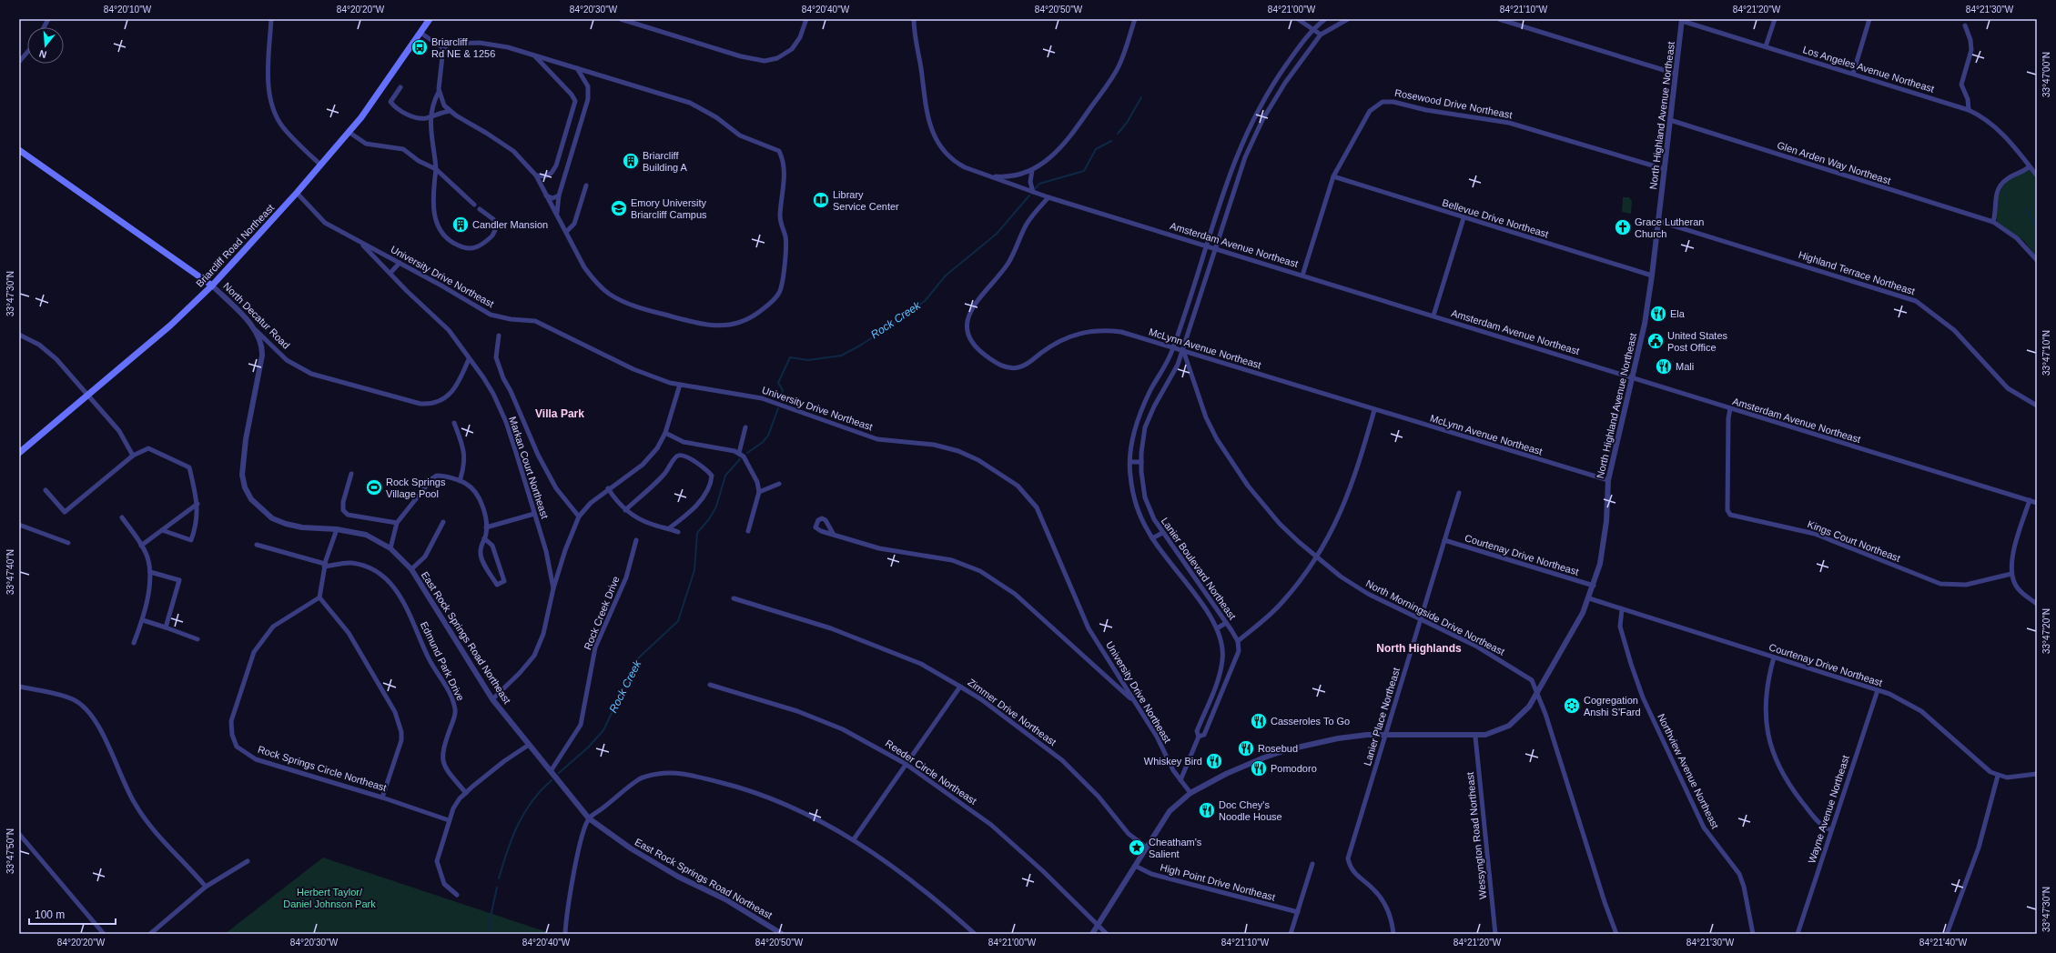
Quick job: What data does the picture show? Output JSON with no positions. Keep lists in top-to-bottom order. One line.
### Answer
{"streets":{"main road":["Briarcliff Road Northeast","North Decatur Road"],"street":["Los Angeles Avenue Northeast","Rosewood Drive Northeast","North Highland Avenue Northeast","Glen Arden Way Northeast","Bellevue Drive Northeast","Amsterdam Avenue Northeast","Highland Terrace Northeast","University Drive Northeast","McLynn Avenue Northeast","Markan Court Northeast","Kings Court Northeast","Courtenay Drive Northeast","Lanier Boulevard Northeast","Rock Creek Drive","North Morningside Drive Northeast","East Rock Springs Road Northeast","Edmund Park Drive","Zimmer Drive Northeast","Lanier Place Northeast","Rock Springs Circle Northeast","Northview Avenue Northeast","Reeder Circle Northeast","Wayne Avenue Northeast","Wessyngton Road Northeast","High Point Drive Northeast"]},"crossings":[["Los Angeles Avenue Northeast","North Highland Avenue Northeast"],["Rosewood Drive Northeast","North Highland Avenue Northeast"],["Rosewood Drive Northeast","Bellevue Drive Northeast"],["Rosewood Drive Northeast","Amsterdam Avenue Northeast"],["North Highland Avenue Northeast","Glen Arden Way Northeast"],["North Highland Avenue Northeast","Bellevue Drive Northeast"],["North Highland Avenue Northeast","Amsterdam Avenue Northeast"],["North Highland Avenue Northeast","Highland Terrace Northeast"],["North Highland Avenue Northeast","University Drive Northeast"],["North Highland Avenue Northeast","McLynn Avenue Northeast"],["North Highland Avenue Northeast","Courtenay Drive Northeast"],["North Highland Avenue Northeast","North Morningside Drive Northeast"],["North Highland Avenue Northeast","Zimmer Drive Northeast"],["North Highland Avenue Northeast","Lanier Place Northeast"],["North Highland Avenue Northeast","Reeder Circle Northeast"],["North Highland Avenue Northeast","Wessyngton Road Northeast"],["North Highland Avenue Northeast","High Point Drive Northeast"],["Amsterdam Avenue Northeast","McLynn Avenue Northeast"],["Amsterdam Avenue Northeast","Kings Court Northeast"],["Amsterdam Avenue Northeast","Lanier Boulevard Northeast"],["Briarcliff Road Northeast","University Drive Northeast"],["Briarcliff Road Northeast","North Decatur Road"],["University Drive Northeast","Markan Court Northeast"],["University Drive Northeast","Lanier Boulevard Northeast"],["North Decatur Road","Markan Court Northeast"],["North Decatur Road","East Rock Springs Road Northeast"],["McLynn Avenue Northeast","Lanier Boulevard Northeast"],["McLynn Avenue Northeast","North Morningside Drive Northeast"],["Courtenay Drive Northeast","Lanier Place Northeast"],["Courtenay Drive Northeast","Northview Avenue Northeast"],["Courtenay Drive Northeast","Wayne Avenue Northeast"],["Lanier Boulevard Northeast","North Morningside Drive Northeast"],["Rock Creek Drive","East Rock Springs Road Northeast"],["North Morningside Drive Northeast","Lanier Place Northeast"]],"districts":["Villa Park","North Highlands"],"water":["Rock Creek"],"parks":["Herbert Taylor/ Daniel Johnson Park"],"places":{"bus stop":["Briarcliff Rd NE & 1256"],"building":["Briarcliff Building A","Candler Mansion"],"library":["Library Service Center"],"school or university":["Emory University Briarcliff Campus"],"church":["Grace Lutheran Church"],"restaurant":["Ela","Mali","Casseroles To Go","Rosebud","Whiskey Bird","Pomodoro","Doc Chey's Noodle House"],"public building":["United States Post Office"],"sports":["Rock Springs Village Pool"],"synagogue":["Cogregation Anshi S'Fard"],"place":["Cheatham's Salient"]},"scale_bar":"100 m","north":"bottom","coordinates":["84°20'10\"W","84°20'20\"W","84°20'30\"W","84°20'40\"W","84°20'50\"W","84°21'00\"W","84°21'10\"W","84°21'20\"W","84°21'30\"W","33°47'00\"N","33°47'30\"N","33°47'10\"N","33°47'40\"N","33°47'20\"N","33°47'50\"N","84°21'40\"W"]}
